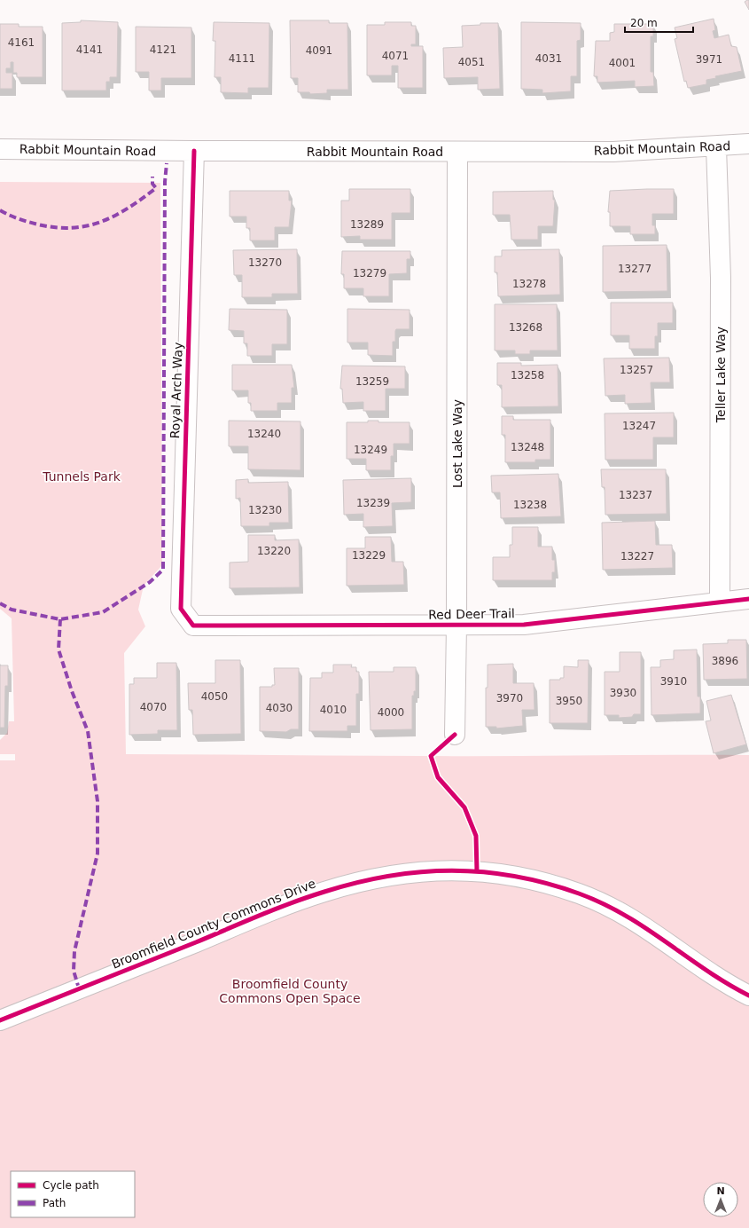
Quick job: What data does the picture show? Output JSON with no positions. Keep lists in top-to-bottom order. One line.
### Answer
{"streets":{"street":["Rabbit Mountain Road","Teller Lake Way","Royal Arch Way","Lost Lake Way","Red Deer Trail","Broomfield County Commons Drive"]},"crossings":[["Rabbit Mountain Road","Teller Lake Way"],["Rabbit Mountain Road","Royal Arch Way"],["Rabbit Mountain Road","Lost Lake Way"],["Teller Lake Way","Red Deer Trail"],["Royal Arch Way","Red Deer Trail"],["Lost Lake Way","Red Deer Trail"]],"parks":["Tunnels Park","Broomfield County Commons Open Space"],"house_numbers":["4161","4141","4121","4091","4071","4111","4031","3971","4051","4001","13289","13270","13277","13279","13278","13268","13257","13258","13259","13247","13240","13248","13249","13237","13239","13238","13230","13220","13229","13227","3896","3910","3930","4050","3970","3950","4070","4030","4010","4000"],"legend":["Cycle path","Path"],"scale_bar":"20 m","north":"top"}
